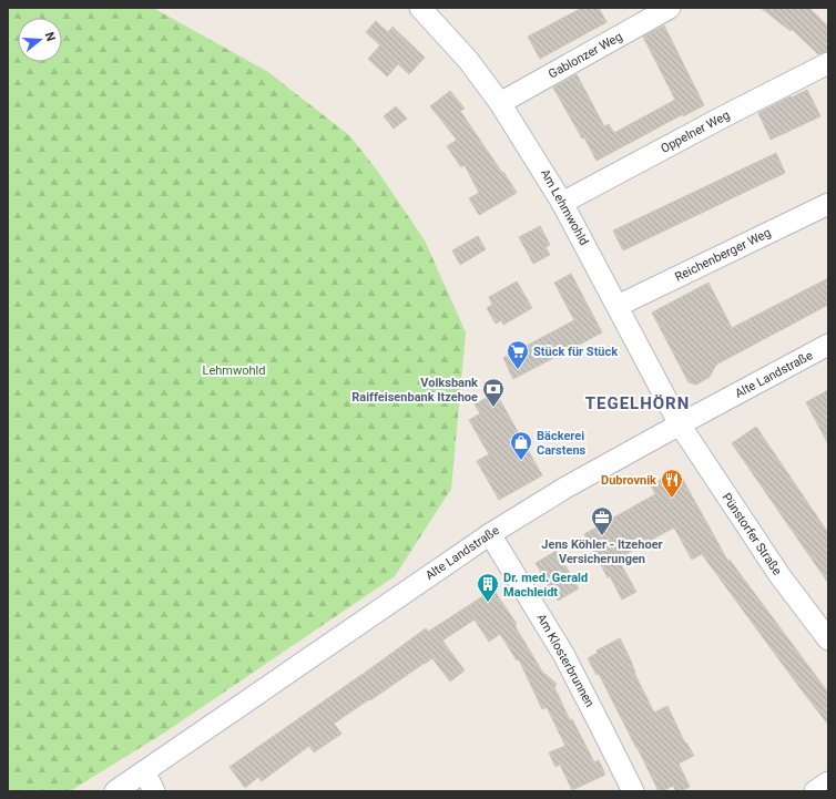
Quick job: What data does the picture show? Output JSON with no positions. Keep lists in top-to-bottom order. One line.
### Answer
{"streets":{"street":["Gablonzer Weg","Oppelner Weg","Am Lehmwohld","Reichenberger Weg","Alte Landstraße","Pünstorfer Straße","Am Klosterbrunnen"]},"crossings":[["Gablonzer Weg","Am Lehmwohld"],["Oppelner Weg","Am Lehmwohld"],["Am Lehmwohld","Reichenberger Weg"],["Am Lehmwohld","Alte Landstraße"],["Am Lehmwohld","Pünstorfer Straße"],["Alte Landstraße","Pünstorfer Straße"],["Alte Landstraße","Am Klosterbrunnen"]],"districts":["TEGELHÖRN"],"parks":["Lehmwohld"],"places":{"supermarket":["Stück für Stück"],"bank":["Volksbank Raiffeisenbank Itzehoe"],"shop":["Bäckerei Carstens"],"restaurant":["Dubrovnik"],"office":["Jens Köhler - Itzehoer Versicherungen"],"building":["Dr. med. Gerald Machleidt"]},"north":"right"}
